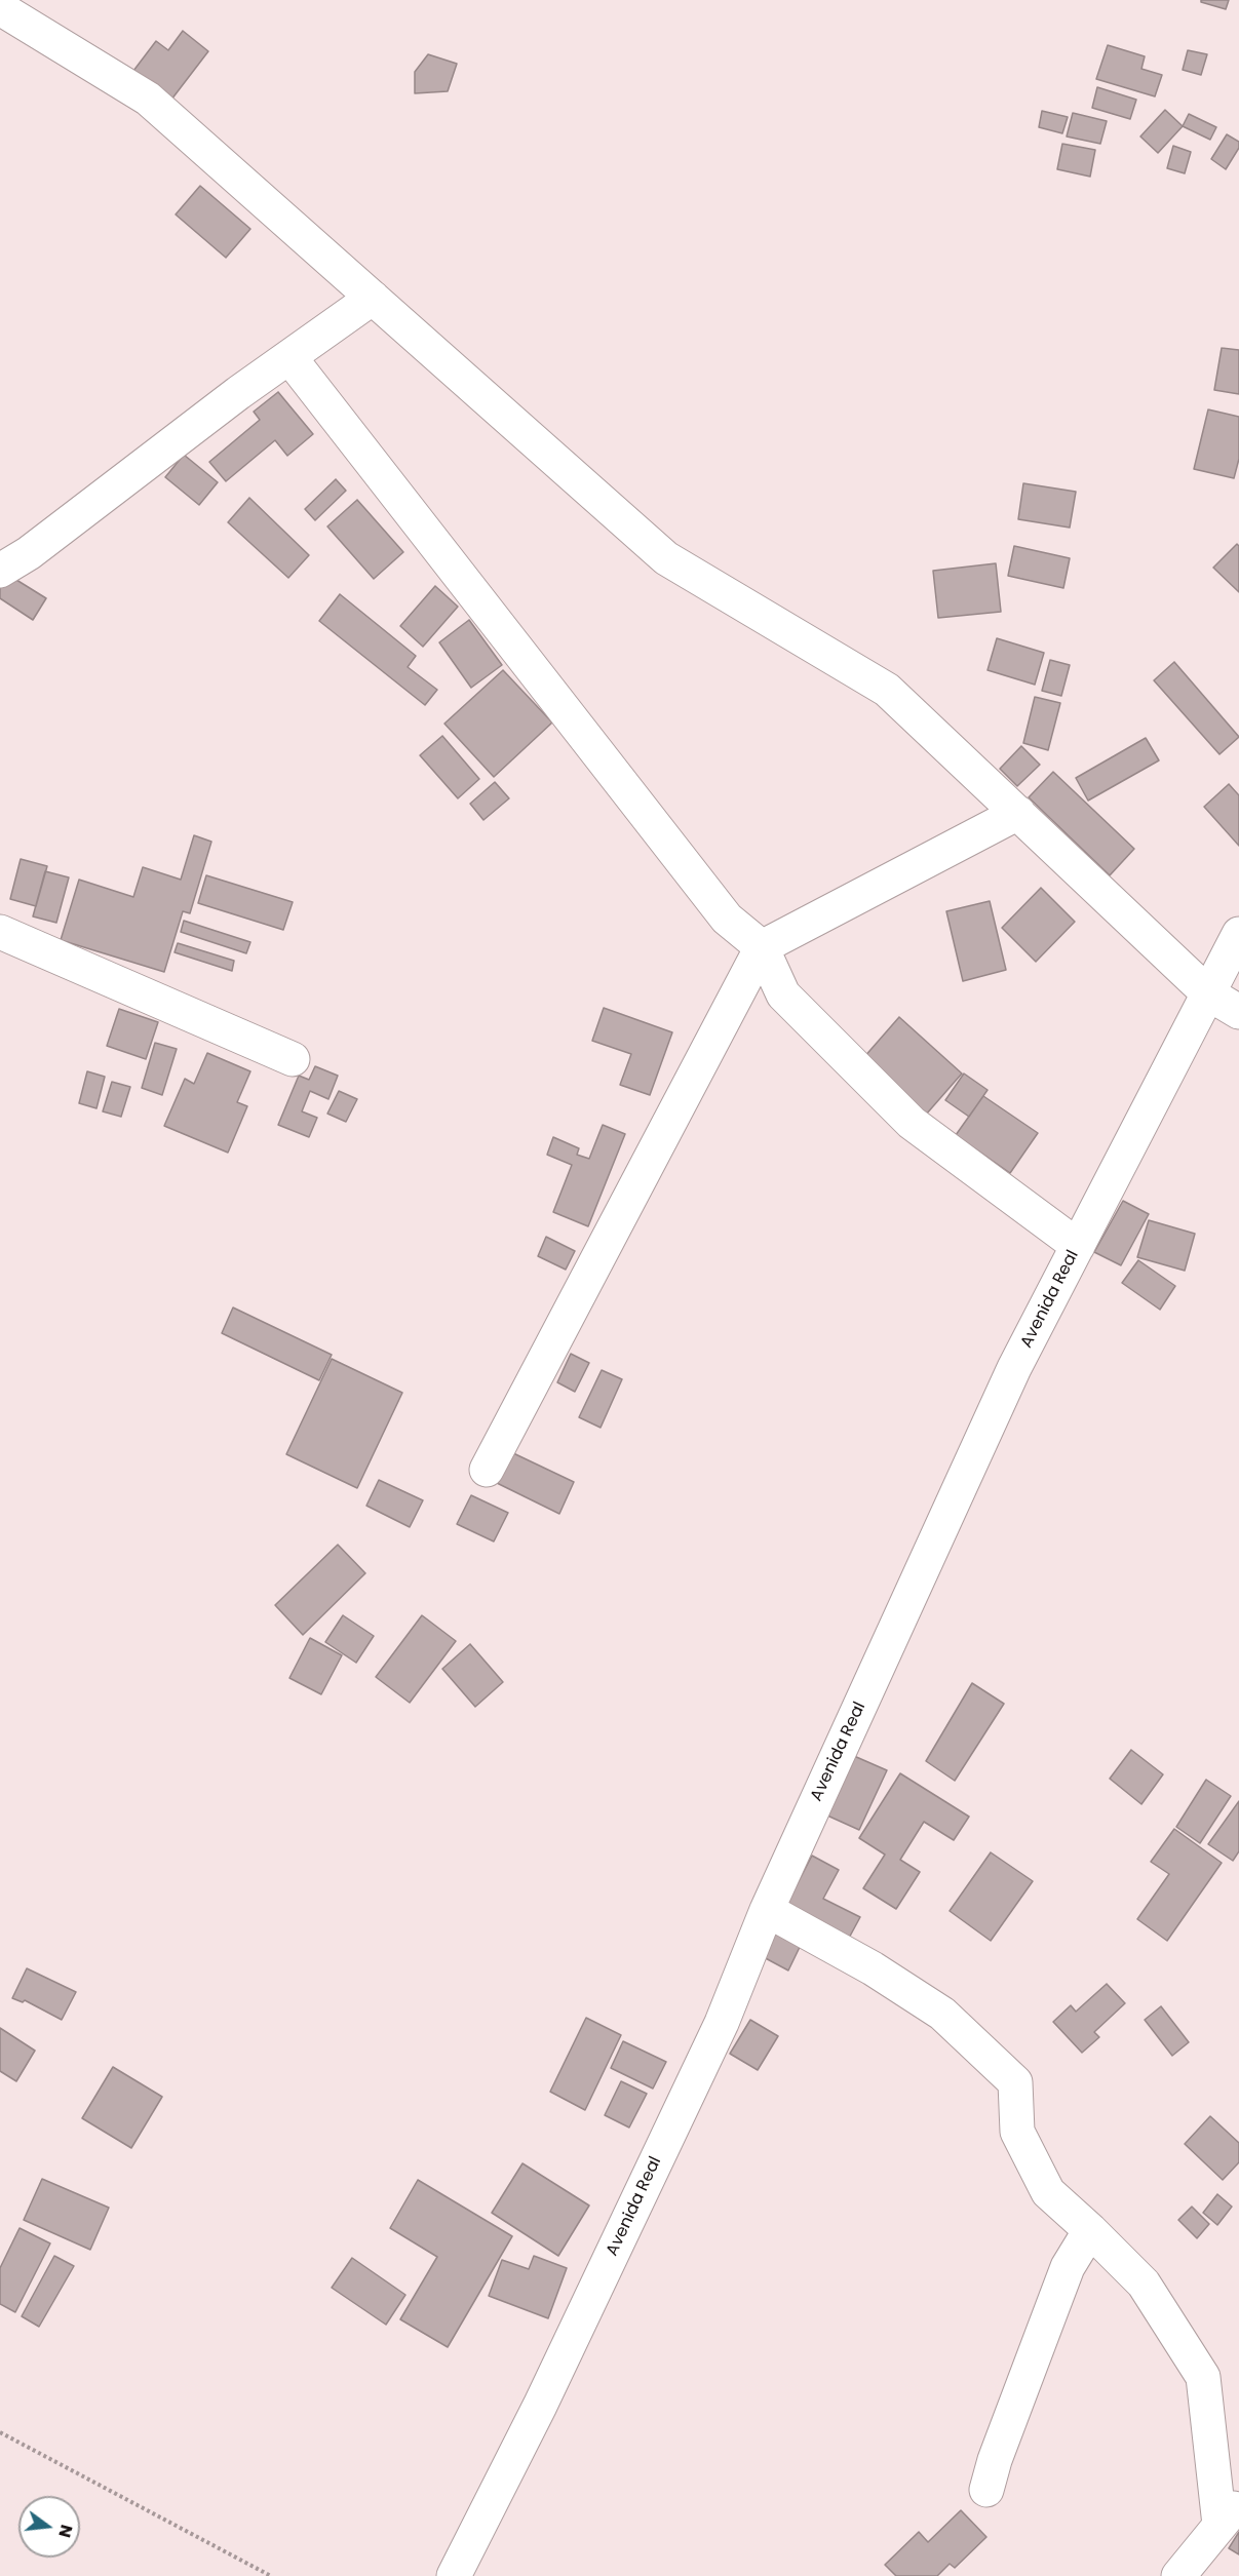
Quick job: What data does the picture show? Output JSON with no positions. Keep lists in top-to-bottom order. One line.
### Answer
{"streets":{"street":["Avenida Real"]},"north":"right"}
